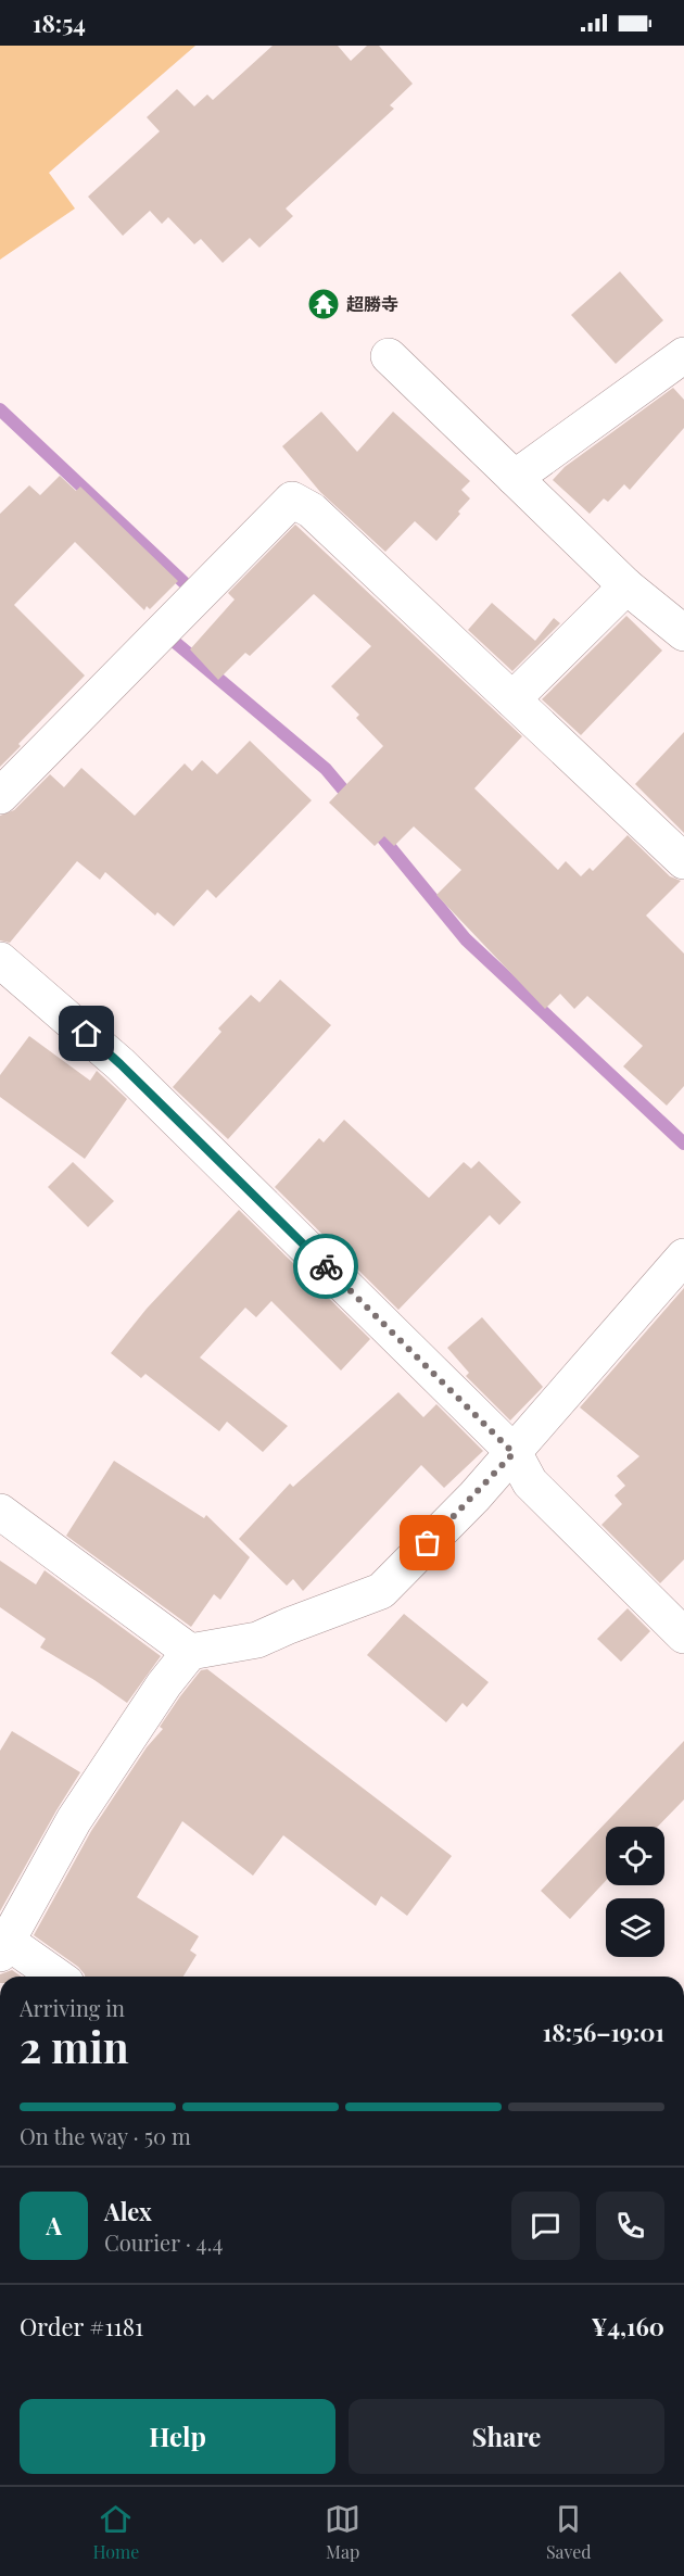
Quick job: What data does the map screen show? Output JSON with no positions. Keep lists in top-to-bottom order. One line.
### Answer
{"places":{"temple":["超勝寺"]},"page":{"status":"18:54","heading":["2 min","Arriving in","18:56–19:01"],"panel":["Alex","Courier · 4.4","Order #1181","¥4,160"],"bar":"On the way · 50 m","round":"A","buttons":["Help","Share"],"tabs":["Home","Map","Saved"]}}
